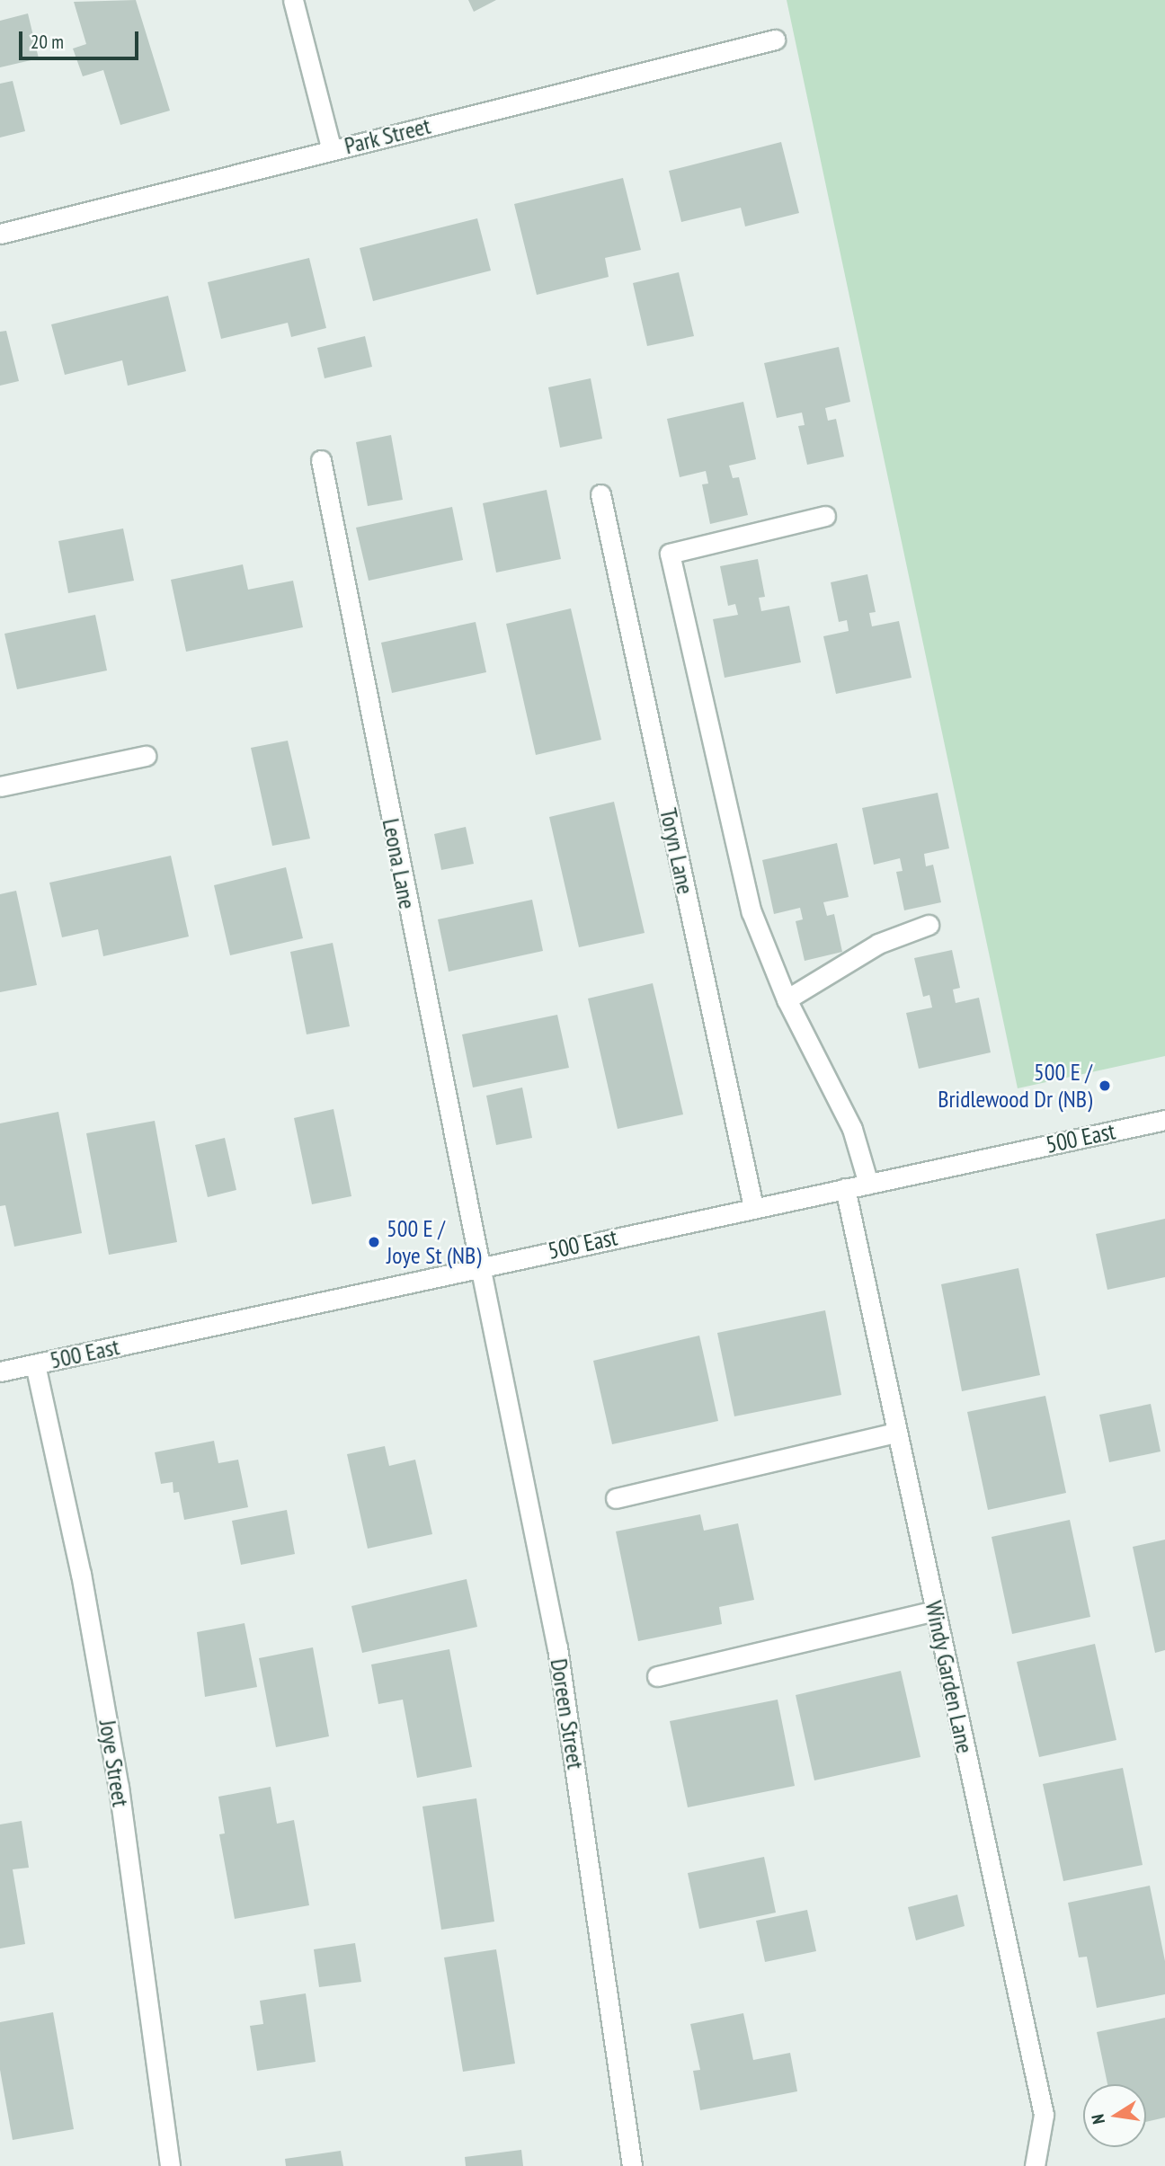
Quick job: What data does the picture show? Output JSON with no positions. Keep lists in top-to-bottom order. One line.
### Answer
{"streets":{"street":["Park Street","Toryn Lane","Leona Lane","500 East","Windy Garden Lane","Doreen Street","Joye Street"]},"crossings":[["Toryn Lane","500 East"],["Leona Lane","500 East"],["Leona Lane","Doreen Street"],["500 East","Windy Garden Lane"],["500 East","Doreen Street"],["500 East","Joye Street"]],"places":["500 E / Bridlewood Dr (NB)","500 E / Joye St (NB)"],"scale_bar":"20 m","north":"left"}
